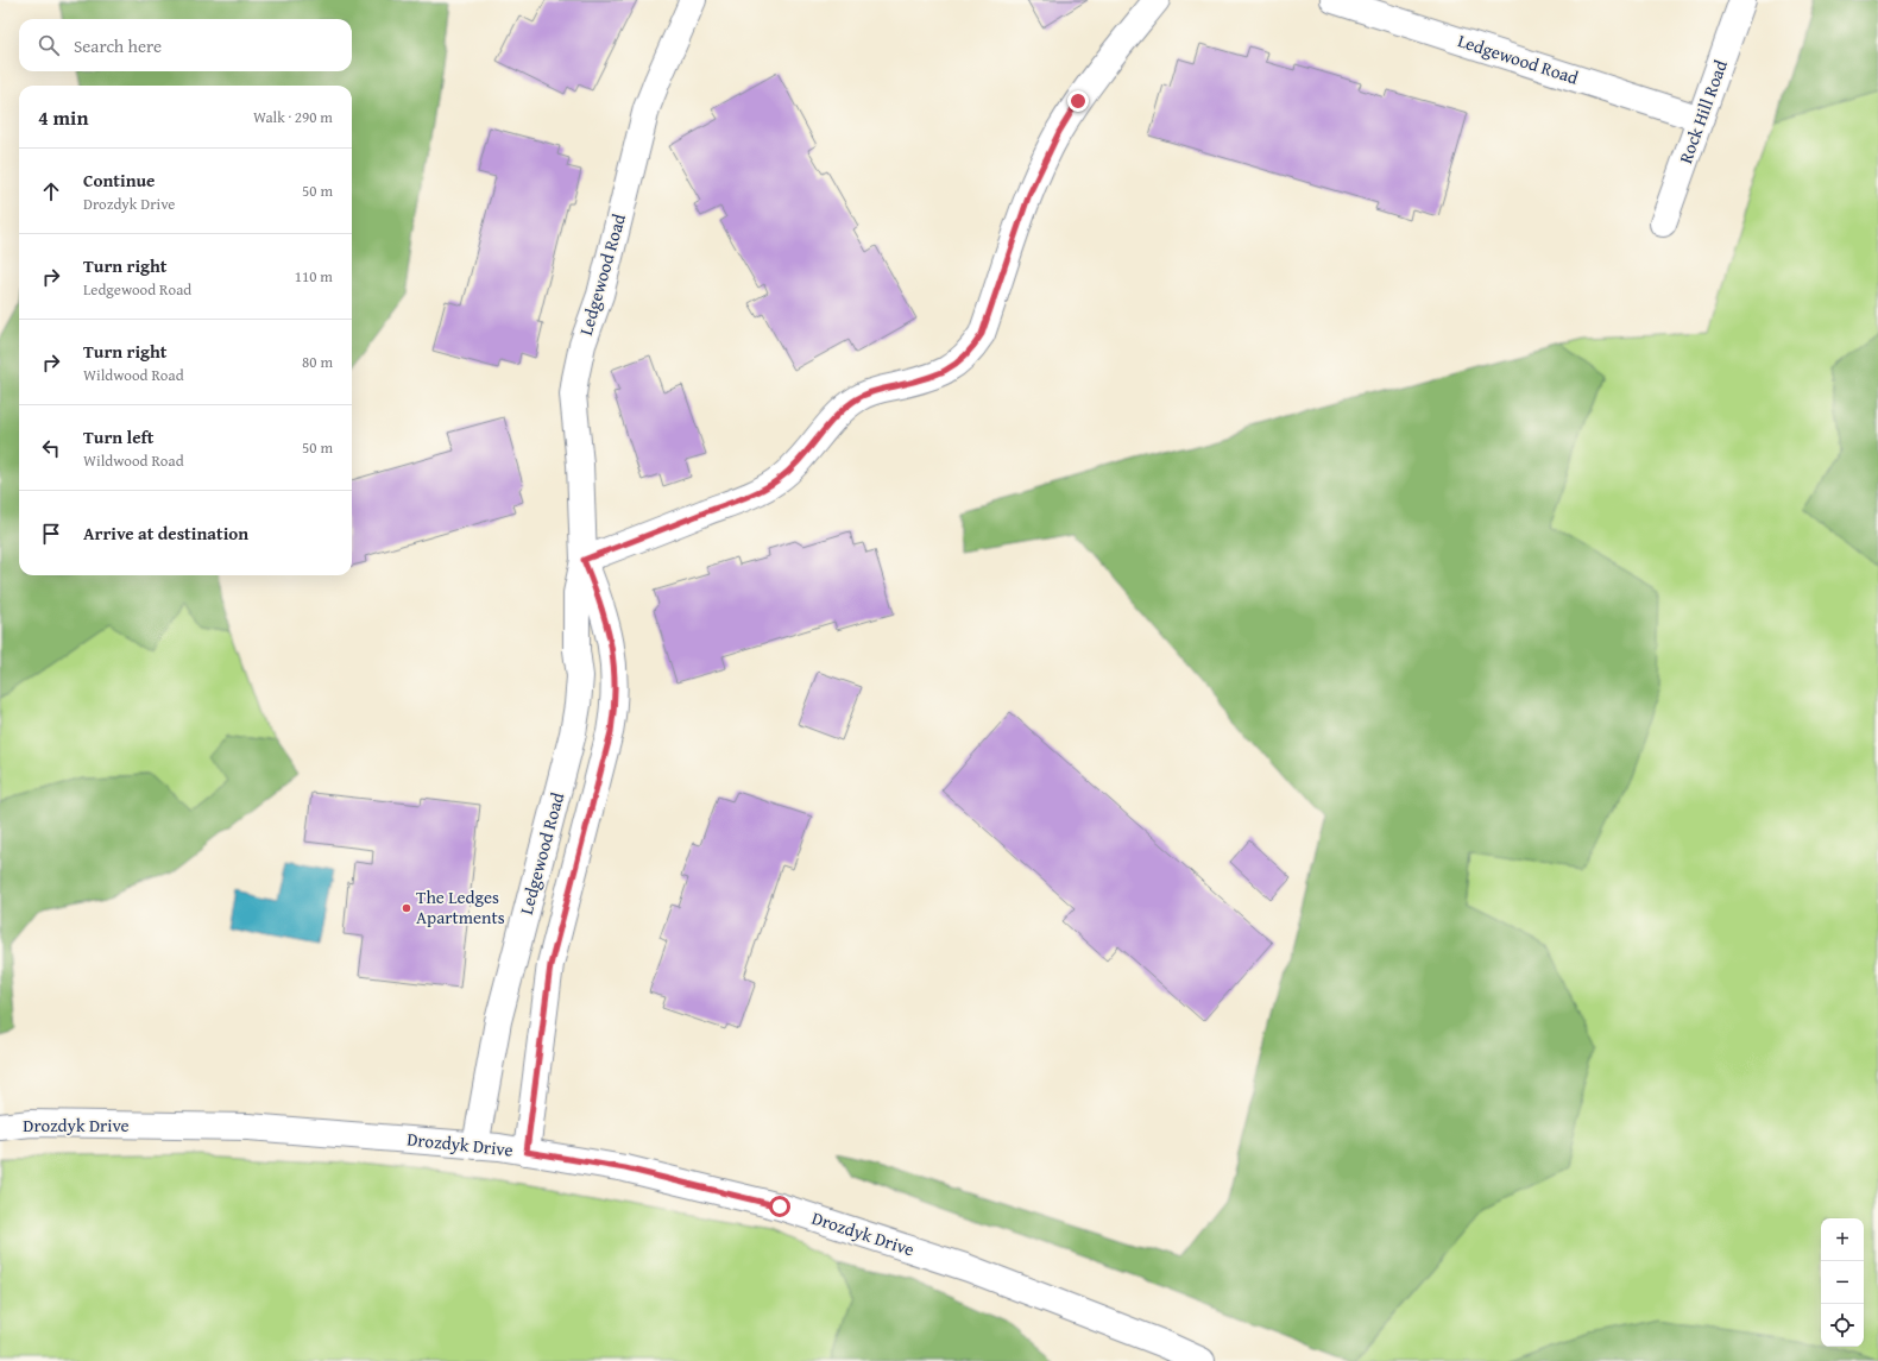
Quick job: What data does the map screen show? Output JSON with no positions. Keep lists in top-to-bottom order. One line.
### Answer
{"streets":{"street":["Ledgewood Road","Rock Hill Road","Drozdyk Drive"]},"crossings":[["Ledgewood Road","Rock Hill Road"],["Ledgewood Road","Drozdyk Drive"]],"places":["The Ledges Apartments"],"page":{"search":"Search here","heading":["4 min","Walk · 290 m"],"list":[["Continue","Drozdyk Drive","50 m"],["Turn right","Ledgewood Road","110 m"],["Turn right","Wildwood Road","80 m"],["Turn left","Wildwood Road","50 m"],"Arrive at destination"],"map_buttons":["+","−"]}}
